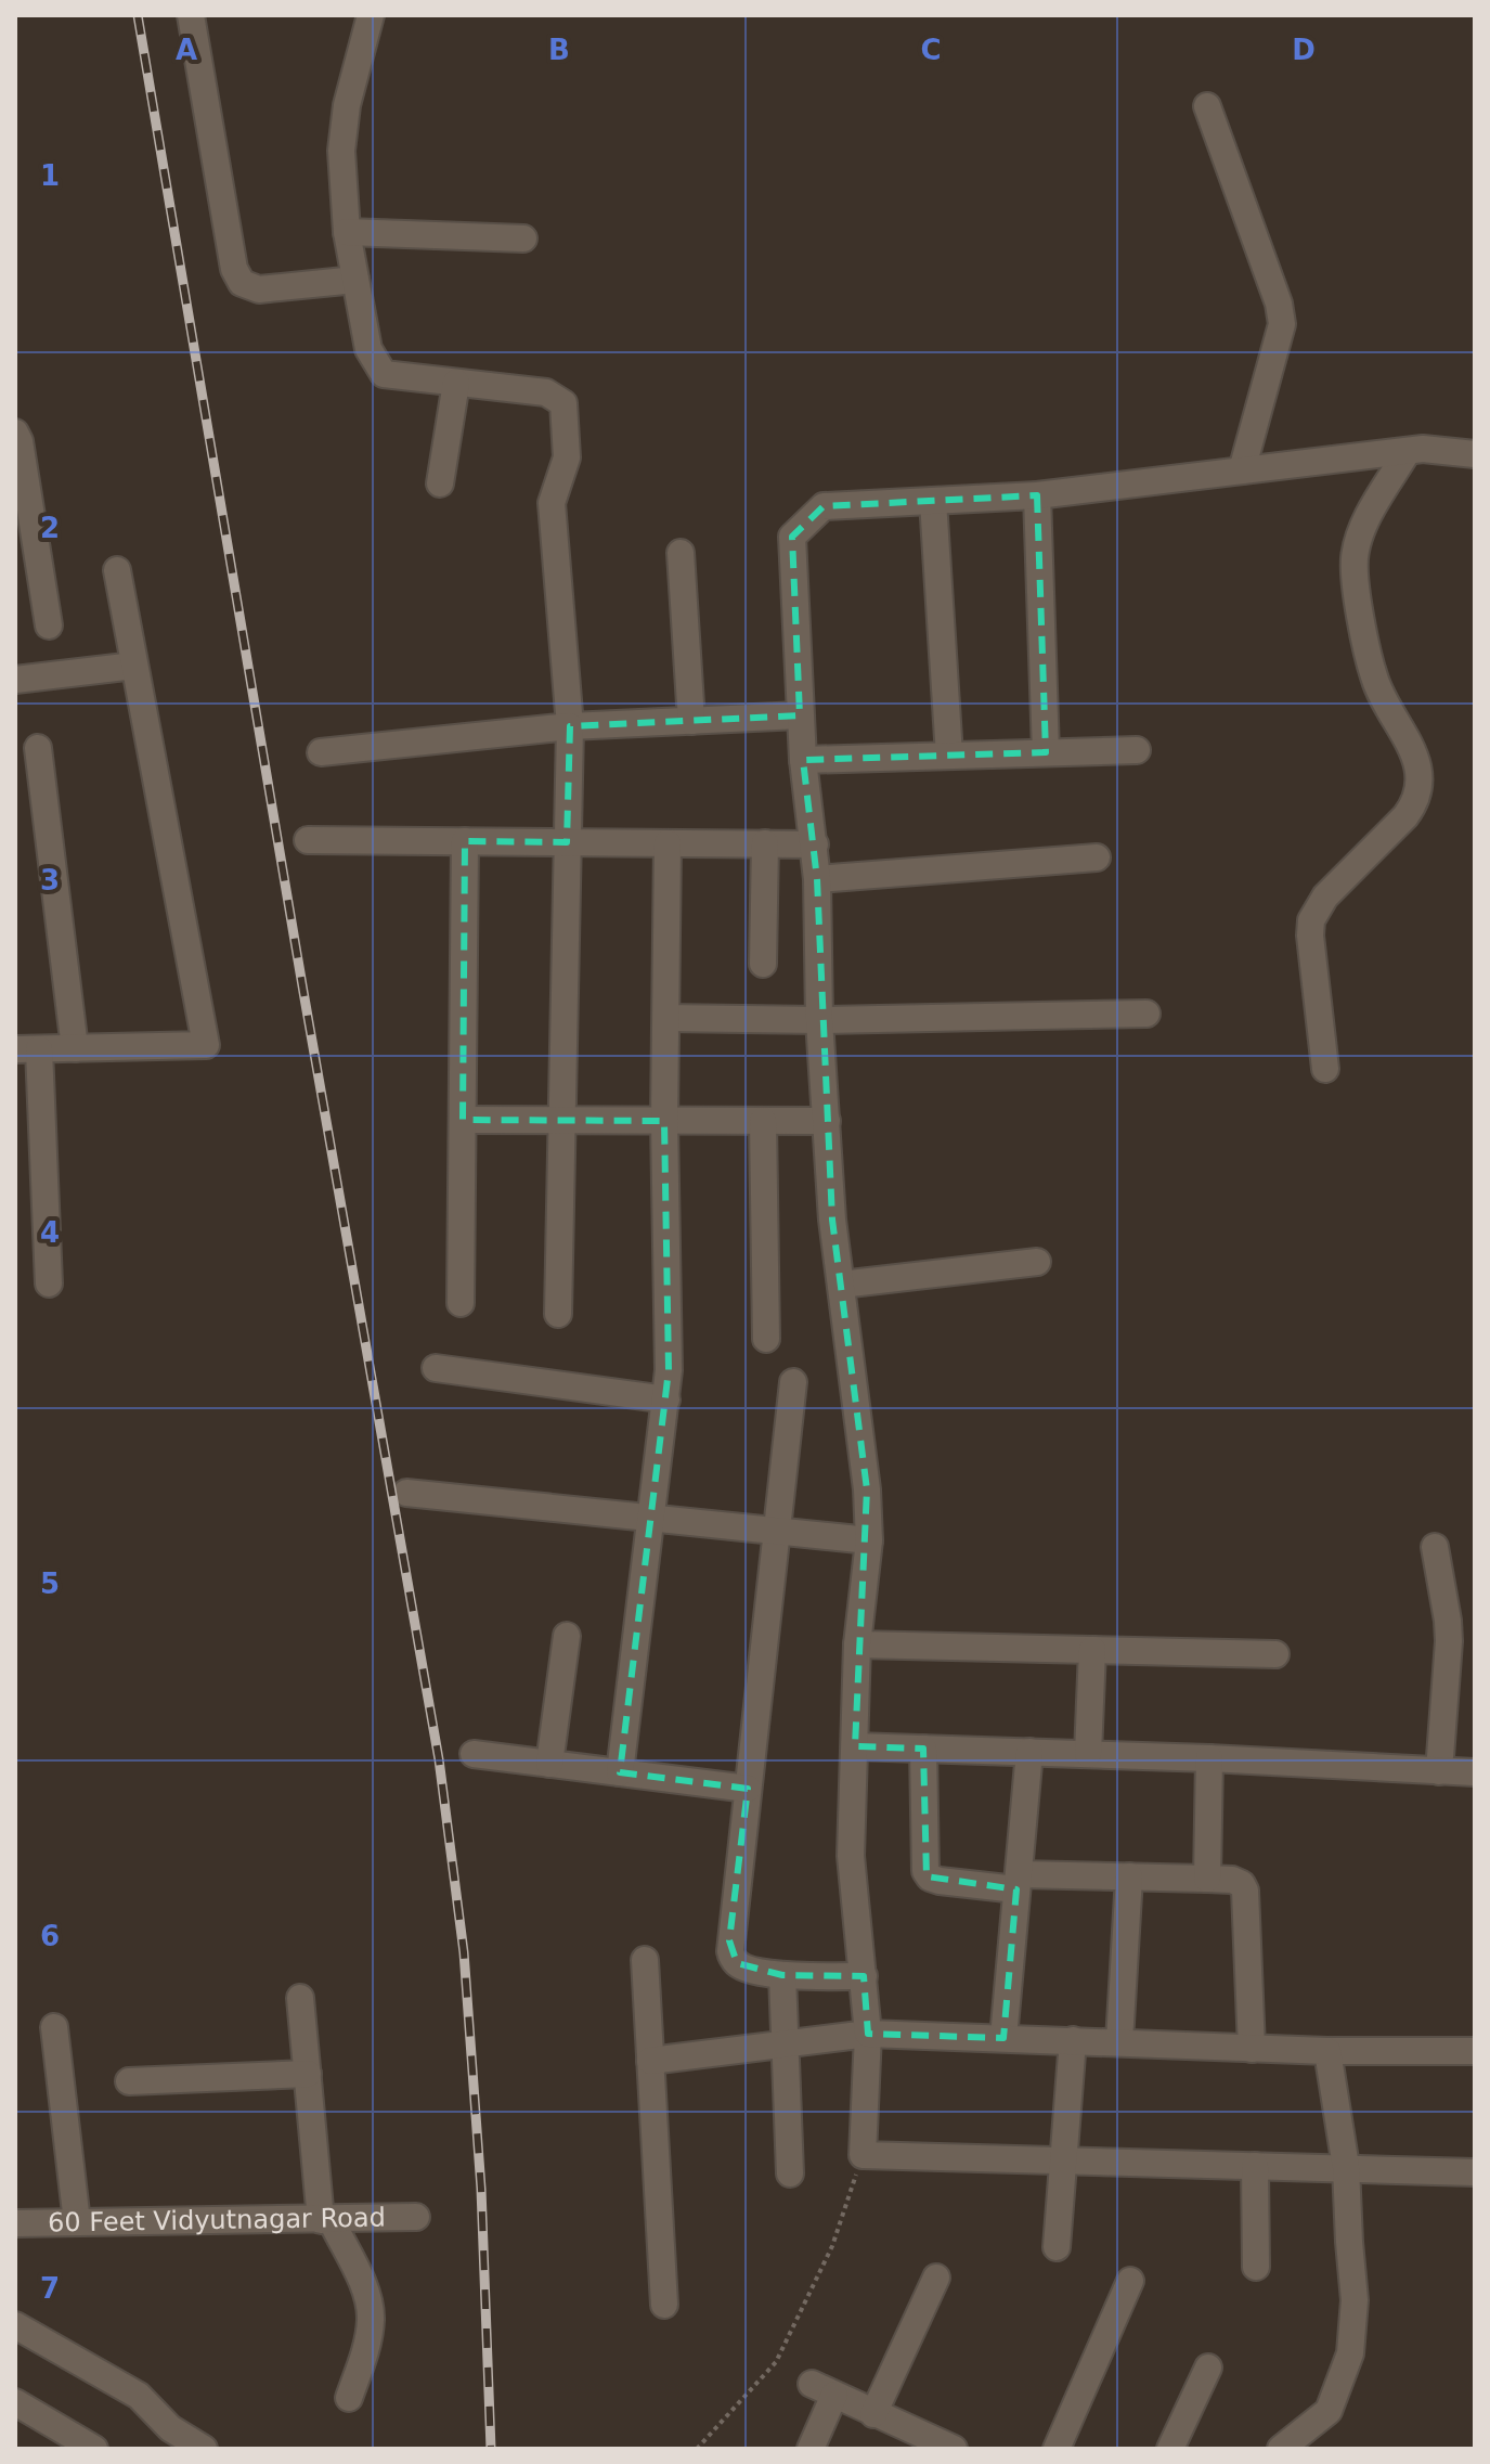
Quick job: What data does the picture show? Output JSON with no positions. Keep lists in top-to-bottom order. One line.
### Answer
{"streets":{"street":["60 Feet Vidyutnagar Road"]},"grid":{"columns":["A","B","C","D"],"rows":["1","2","3","4","5","6","7"]}}
